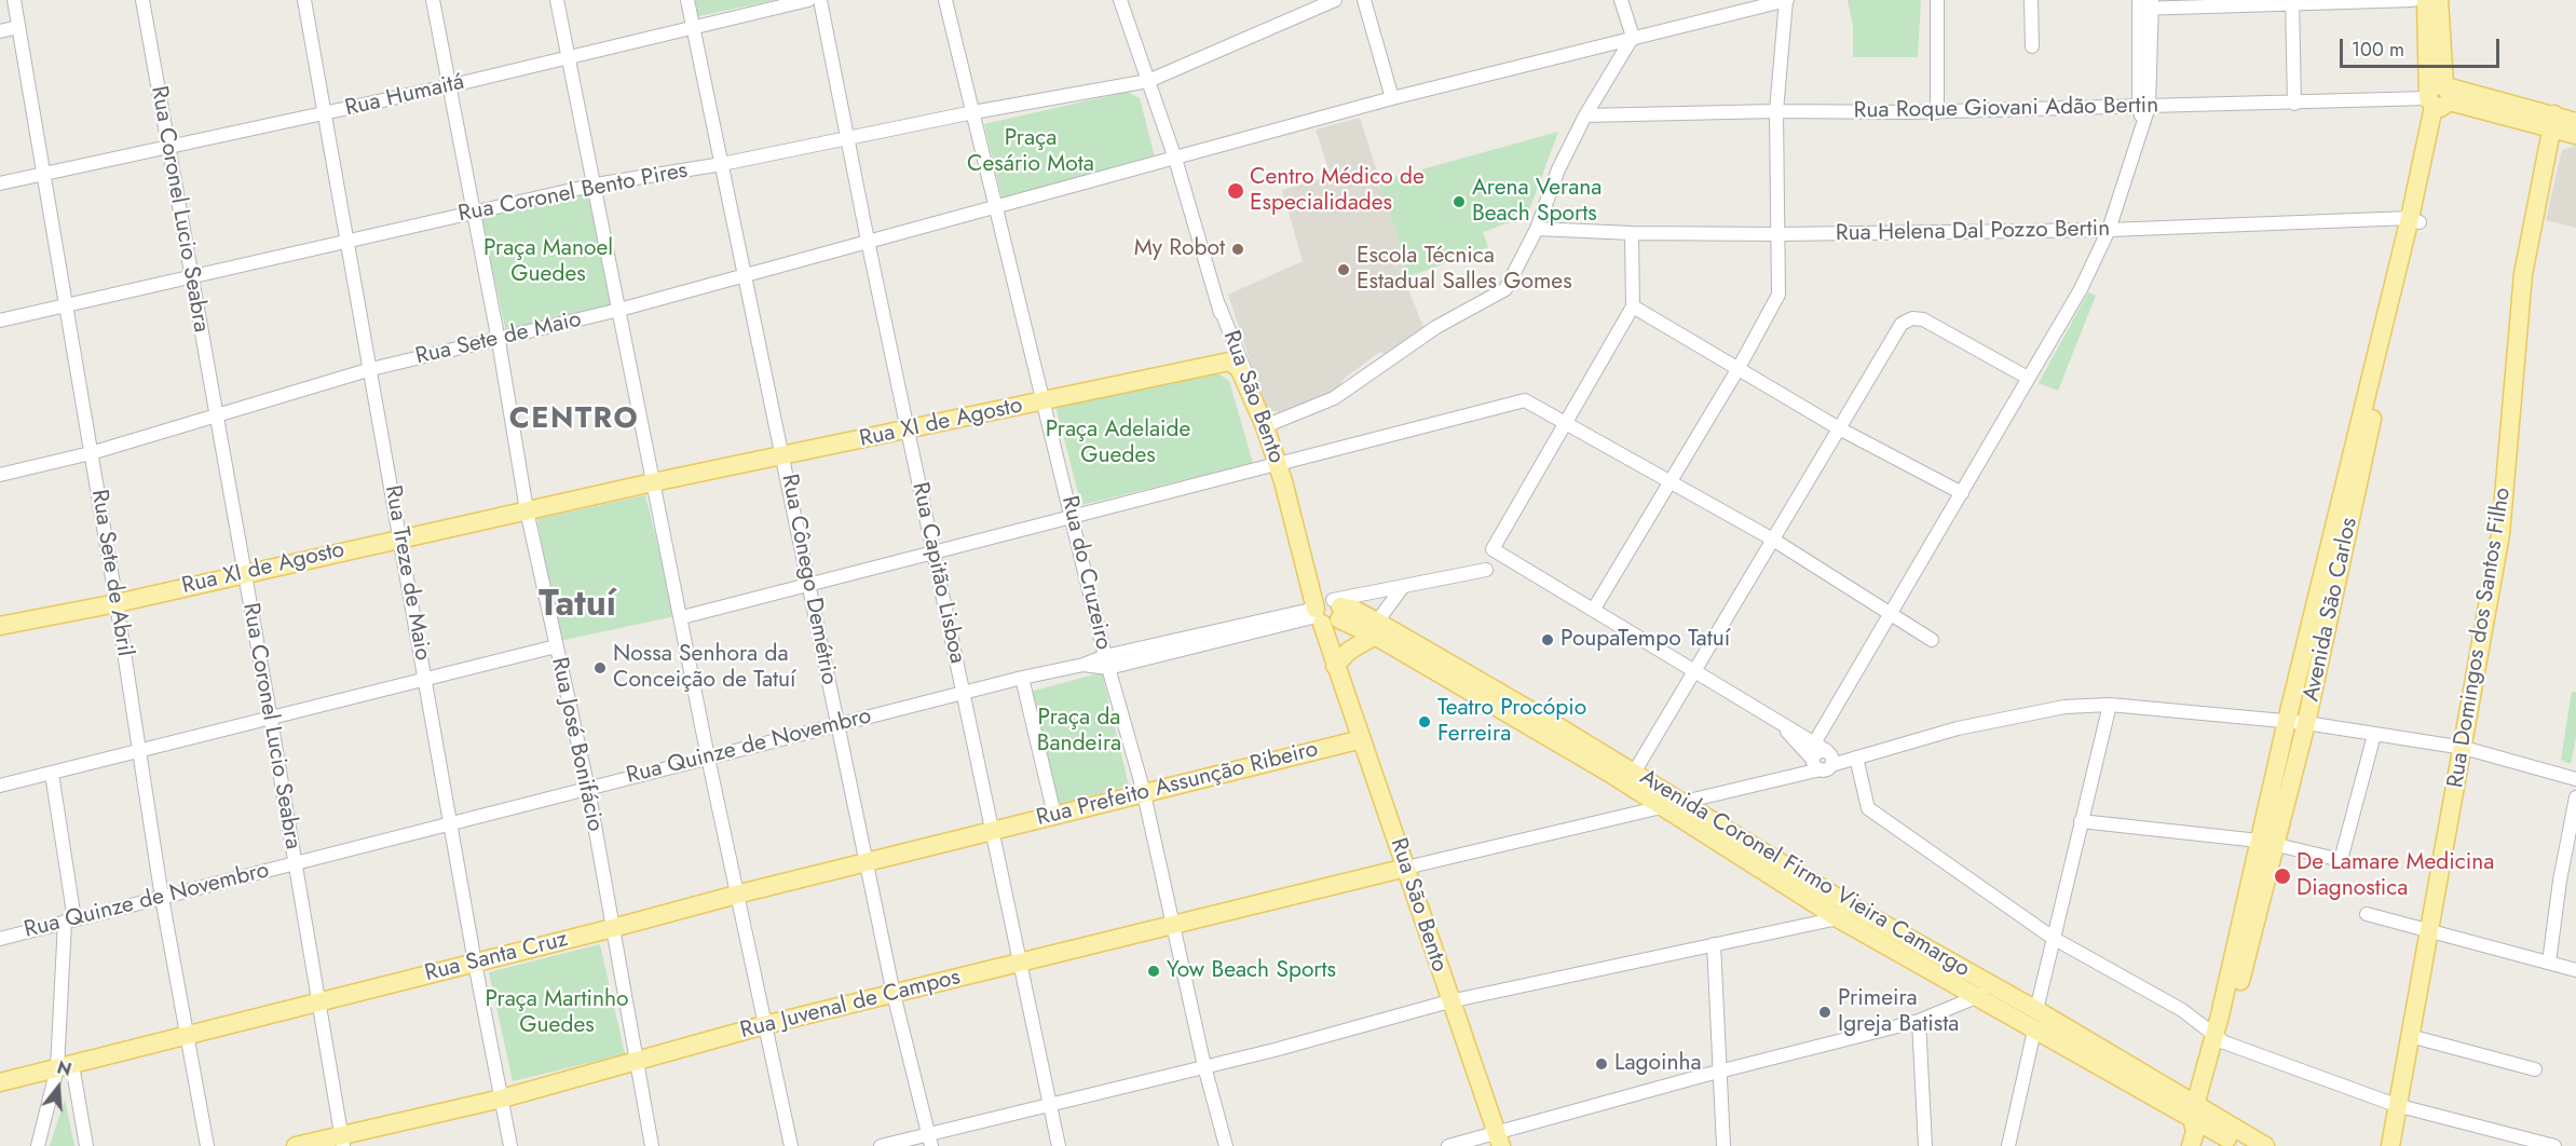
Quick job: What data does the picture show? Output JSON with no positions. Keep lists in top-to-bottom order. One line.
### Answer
{"streets":{"main road":["Rua São Bento","Rua XI de Agosto","Avenida São Carlos","Rua Domingos dos Santos Filho","Rua Prefeito Assunção Ribeiro","Avenida Coronel Firmo Vieira Camargo","Rua Santa Cruz","Rua Juvenal de Campos"],"street":["Rua Humaitá","Rua Roque Giovani Adão Bertin","Rua Coronel Bento Pires","Rua Coronel Lucio Seabra","Rua Helena Dal Pozzo Bertin","Rua Sete de Maio","Rua Sete de Abril","Rua Treze de Maio","Rua Capitão Lisboa","Rua do Cruzeiro","Rua Cônego Demétrio","Rua José Bonifácio","Rua Quinze de Novembro"]},"crossings":[["Rua Humaitá","Rua Coronel Lucio Seabra"],["Rua Humaitá","Rua Sete de Abril"],["Rua Humaitá","Rua Treze de Maio"],["Rua Humaitá","Rua Cônego Demétrio"],["Rua Humaitá","Rua José Bonifácio"],["Rua Roque Giovani Adão Bertin","Avenida São Carlos"],["Rua Coronel Bento Pires","Rua Coronel Lucio Seabra"],["Rua Coronel Bento Pires","Rua São Bento"],["Rua Coronel Bento Pires","Rua Sete de Abril"],["Rua Coronel Bento Pires","Rua Treze de Maio"],["Rua Coronel Bento Pires","Rua Capitão Lisboa"],["Rua Coronel Bento Pires","Rua do Cruzeiro"],["Rua Coronel Bento Pires","Rua Cônego Demétrio"],["Rua Coronel Bento Pires","Rua José Bonifácio"],["Rua Coronel Lucio Seabra","Rua Sete de Maio"],["Rua Coronel Lucio Seabra","Rua XI de Agosto"],["Rua Coronel Lucio Seabra","Rua Quinze de Novembro"],["Rua Coronel Lucio Seabra","Rua Santa Cruz"],["Rua Coronel Lucio Seabra","Rua Juvenal de Campos"],["Rua Helena Dal Pozzo Bertin","Avenida São Carlos"],["Rua Sete de Maio","Rua São Bento"],["Rua Sete de Maio","Rua Sete de Abril"],["Rua Sete de Maio","Rua Treze de Maio"],["Rua Sete de Maio","Rua Capitão Lisboa"],["Rua Sete de Maio","Rua do Cruzeiro"],["Rua Sete de Maio","Rua Cônego Demétrio"],["Rua Sete de Maio","Rua José Bonifácio"],["Rua São Bento","Rua XI de Agosto"],["Rua São Bento","Rua Quinze de Novembro"],["Rua São Bento","Rua Prefeito Assunção Ribeiro"],["Rua São Bento","Avenida Coronel Firmo Vieira Camargo"],["Rua São Bento","Rua Juvenal de Campos"],["Rua XI de Agosto","Rua Sete de Abril"],["Rua XI de Agosto","Rua Treze de Maio"],["Rua XI de Agosto","Rua Capitão Lisboa"],["Rua XI de Agosto","Rua do Cruzeiro"],["Rua XI de Agosto","Rua Cônego Demétrio"],["Rua XI de Agosto","Rua José Bonifácio"],["Rua Sete de Abril","Rua Quinze de Novembro"],["Rua Sete de Abril","Rua Santa Cruz"],["Rua Treze de Maio","Rua Quinze de Novembro"],["Rua Treze de Maio","Rua Santa Cruz"],["Rua Treze de Maio","Rua Juvenal de Campos"],["Rua Capitão Lisboa","Rua Quinze de Novembro"],["Rua Capitão Lisboa","Rua Prefeito Assunção Ribeiro"],["Rua Capitão Lisboa","Rua Santa Cruz"],["Rua Capitão Lisboa","Rua Juvenal de Campos"],["Rua do Cruzeiro","Rua Quinze de Novembro"],["Rua do Cruzeiro","Rua Prefeito Assunção Ribeiro"],["Rua do Cruzeiro","Rua Juvenal de Campos"],["Rua Cônego Demétrio","Rua Quinze de Novembro"],["Rua Cônego Demétrio","Rua Santa Cruz"],["Rua Cônego Demétrio","Rua Juvenal de Campos"],["Avenida São Carlos","Avenida Coronel Firmo Vieira Camargo"],["Rua José Bonifácio","Rua Quinze de Novembro"],["Rua José Bonifácio","Rua Santa Cruz"],["Rua José Bonifácio","Rua Juvenal de Campos"],["Rua Quinze de Novembro","Avenida Coronel Firmo Vieira Camargo"],["Rua Prefeito Assunção Ribeiro","Rua Santa Cruz"]],"districts":["CENTRO","Tatuí"],"parks":["Praça Cesário Mota","Praça Manoel Guedes","Praça Adelaide Guedes","Praça da Bandeira","Praça Martinho Guedes"],"places":["Centro Médico de Especialidades","Arena Verana Beach Sports","My Robot","Escola Técnica Estadual Salles Gomes","PoupaTempo Tatuí","Nossa Senhora da Conceição de Tatuí","Teatro Procópio Ferreira","De Lamare Medicina Diagnostica","Yow Beach Sports","Primeira Igreja Batista","Lagoinha"],"scale_bar":"100 m","north":"top"}
